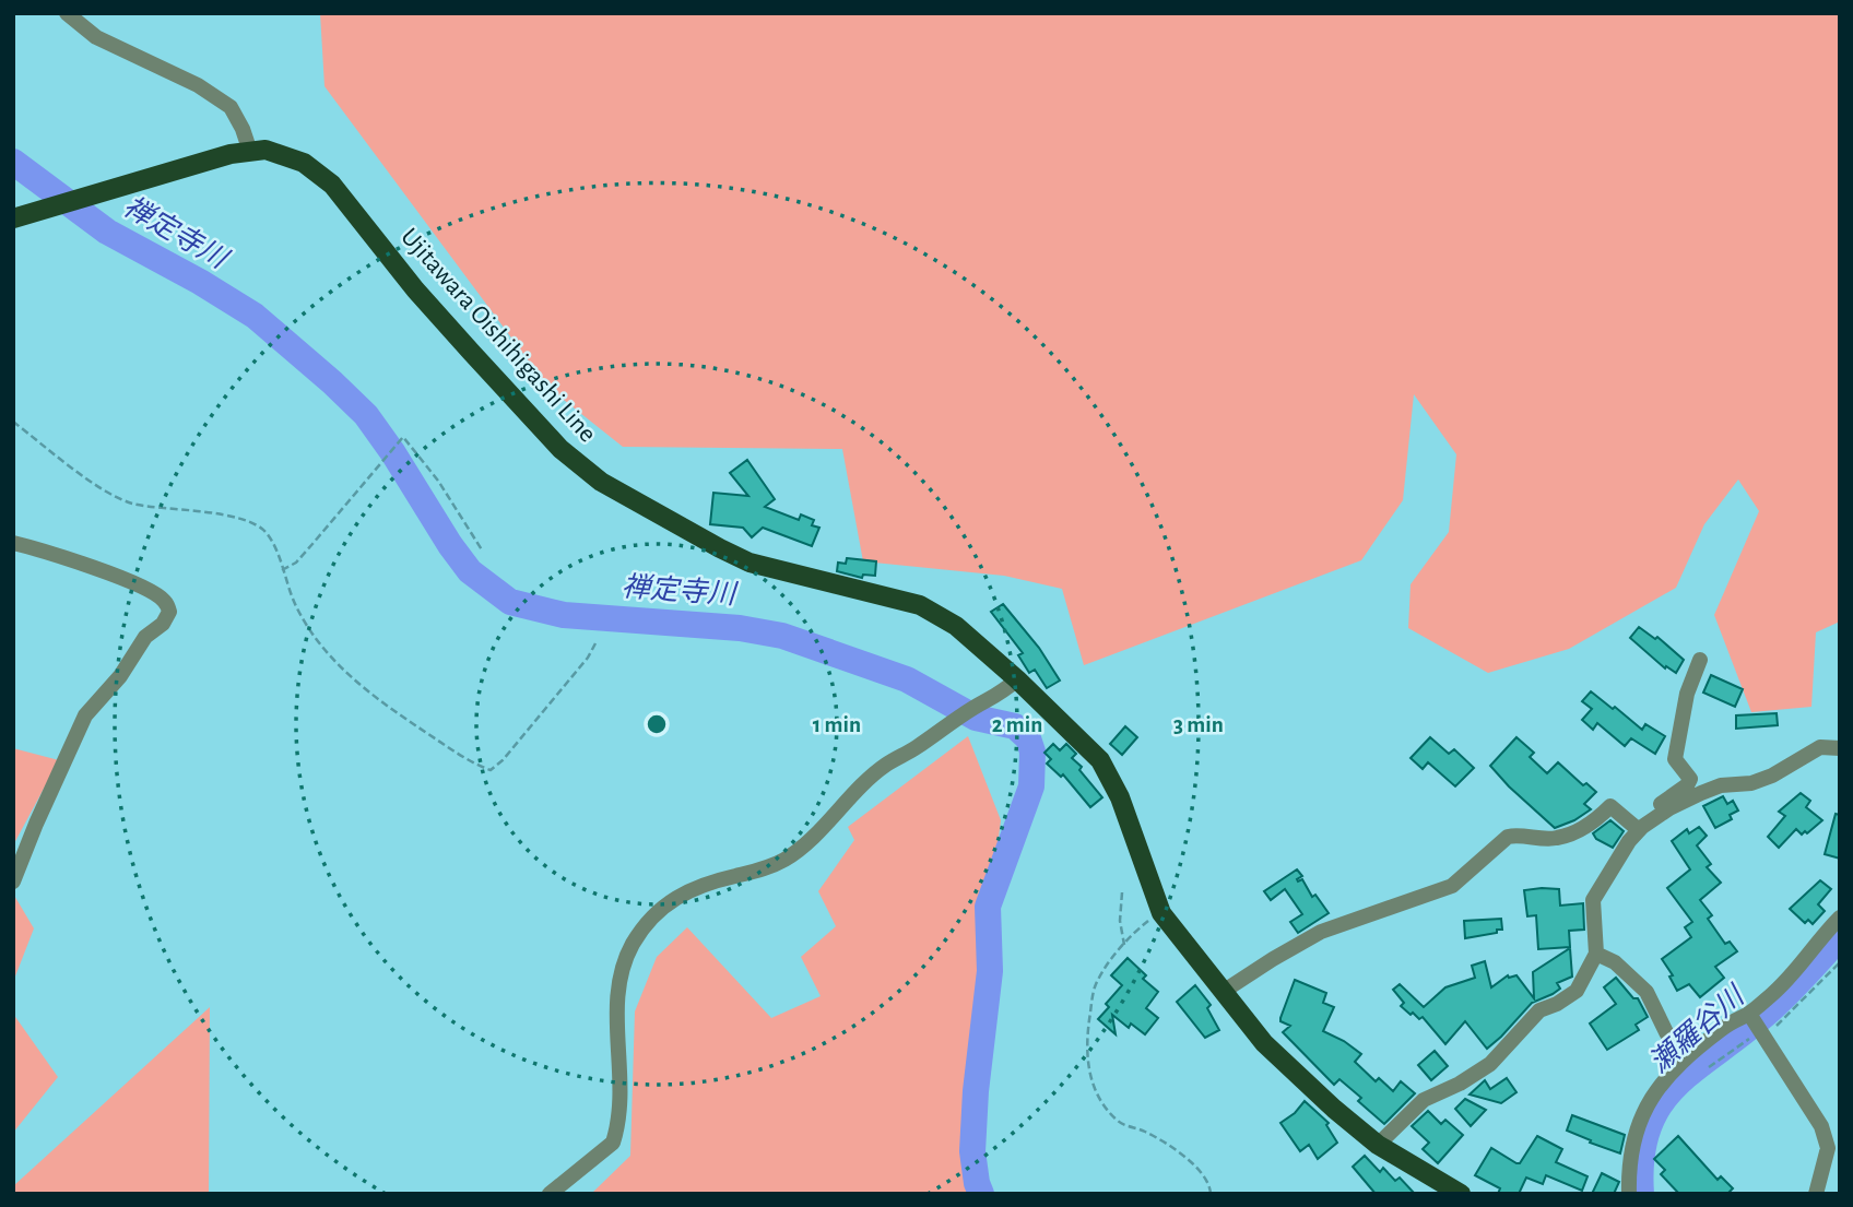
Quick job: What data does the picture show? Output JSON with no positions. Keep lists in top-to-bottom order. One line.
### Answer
{"streets":{"main road":["Ujitawara Oishihigashi Line"]},"water":["禅定寺川","瀬羅谷川"],"rings":["1 min","2 min","3 min"]}
